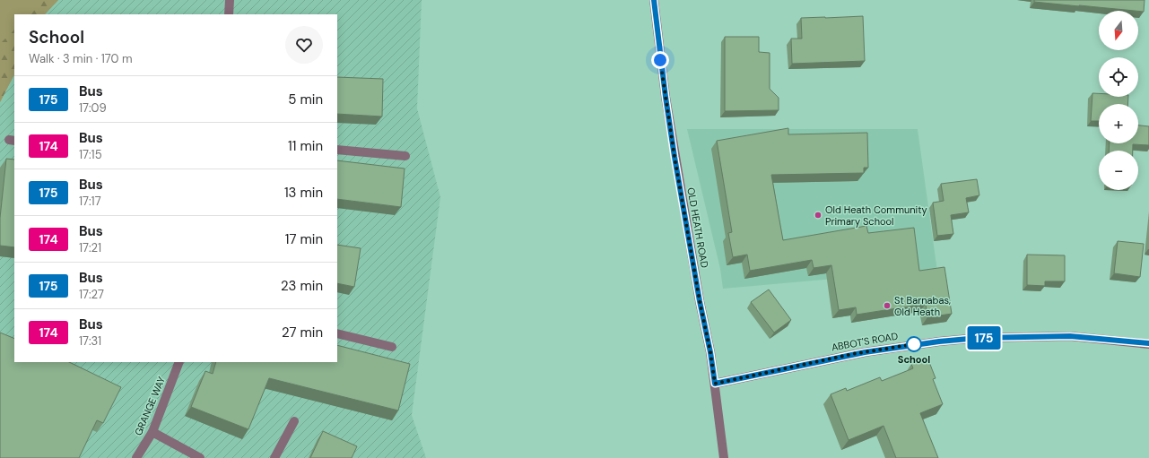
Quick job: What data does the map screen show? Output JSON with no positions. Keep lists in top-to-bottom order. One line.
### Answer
{"streets":{"street":["OLD HEATH ROAD","ABBOT'S ROAD","GRANGE WAY"]},"crossings":[["OLD HEATH ROAD","ABBOT'S ROAD"]],"places":["Old Heath Community Primary School","St Barnabas, Old Heath","School"],"lines":["bus line 175"],"north":"bottom","page":{"on_map":"175","map_buttons":["+","−"],"heading":["School","Walk · 3 min · 170 m"],"list":[{"mark":"175","name":"Bus","note":"17:09","value":"5 min"},{"mark":"174","name":"Bus","note":"17:15","value":"11 min"},{"mark":"175","name":"Bus","note":"17:17","value":"13 min"},{"mark":"174","name":"Bus","note":"17:21","value":"17 min"},{"mark":"175","name":"Bus","note":"17:27","value":"23 min"},{"mark":"174","name":"Bus","note":"17:31","value":"27 min"}]}}
